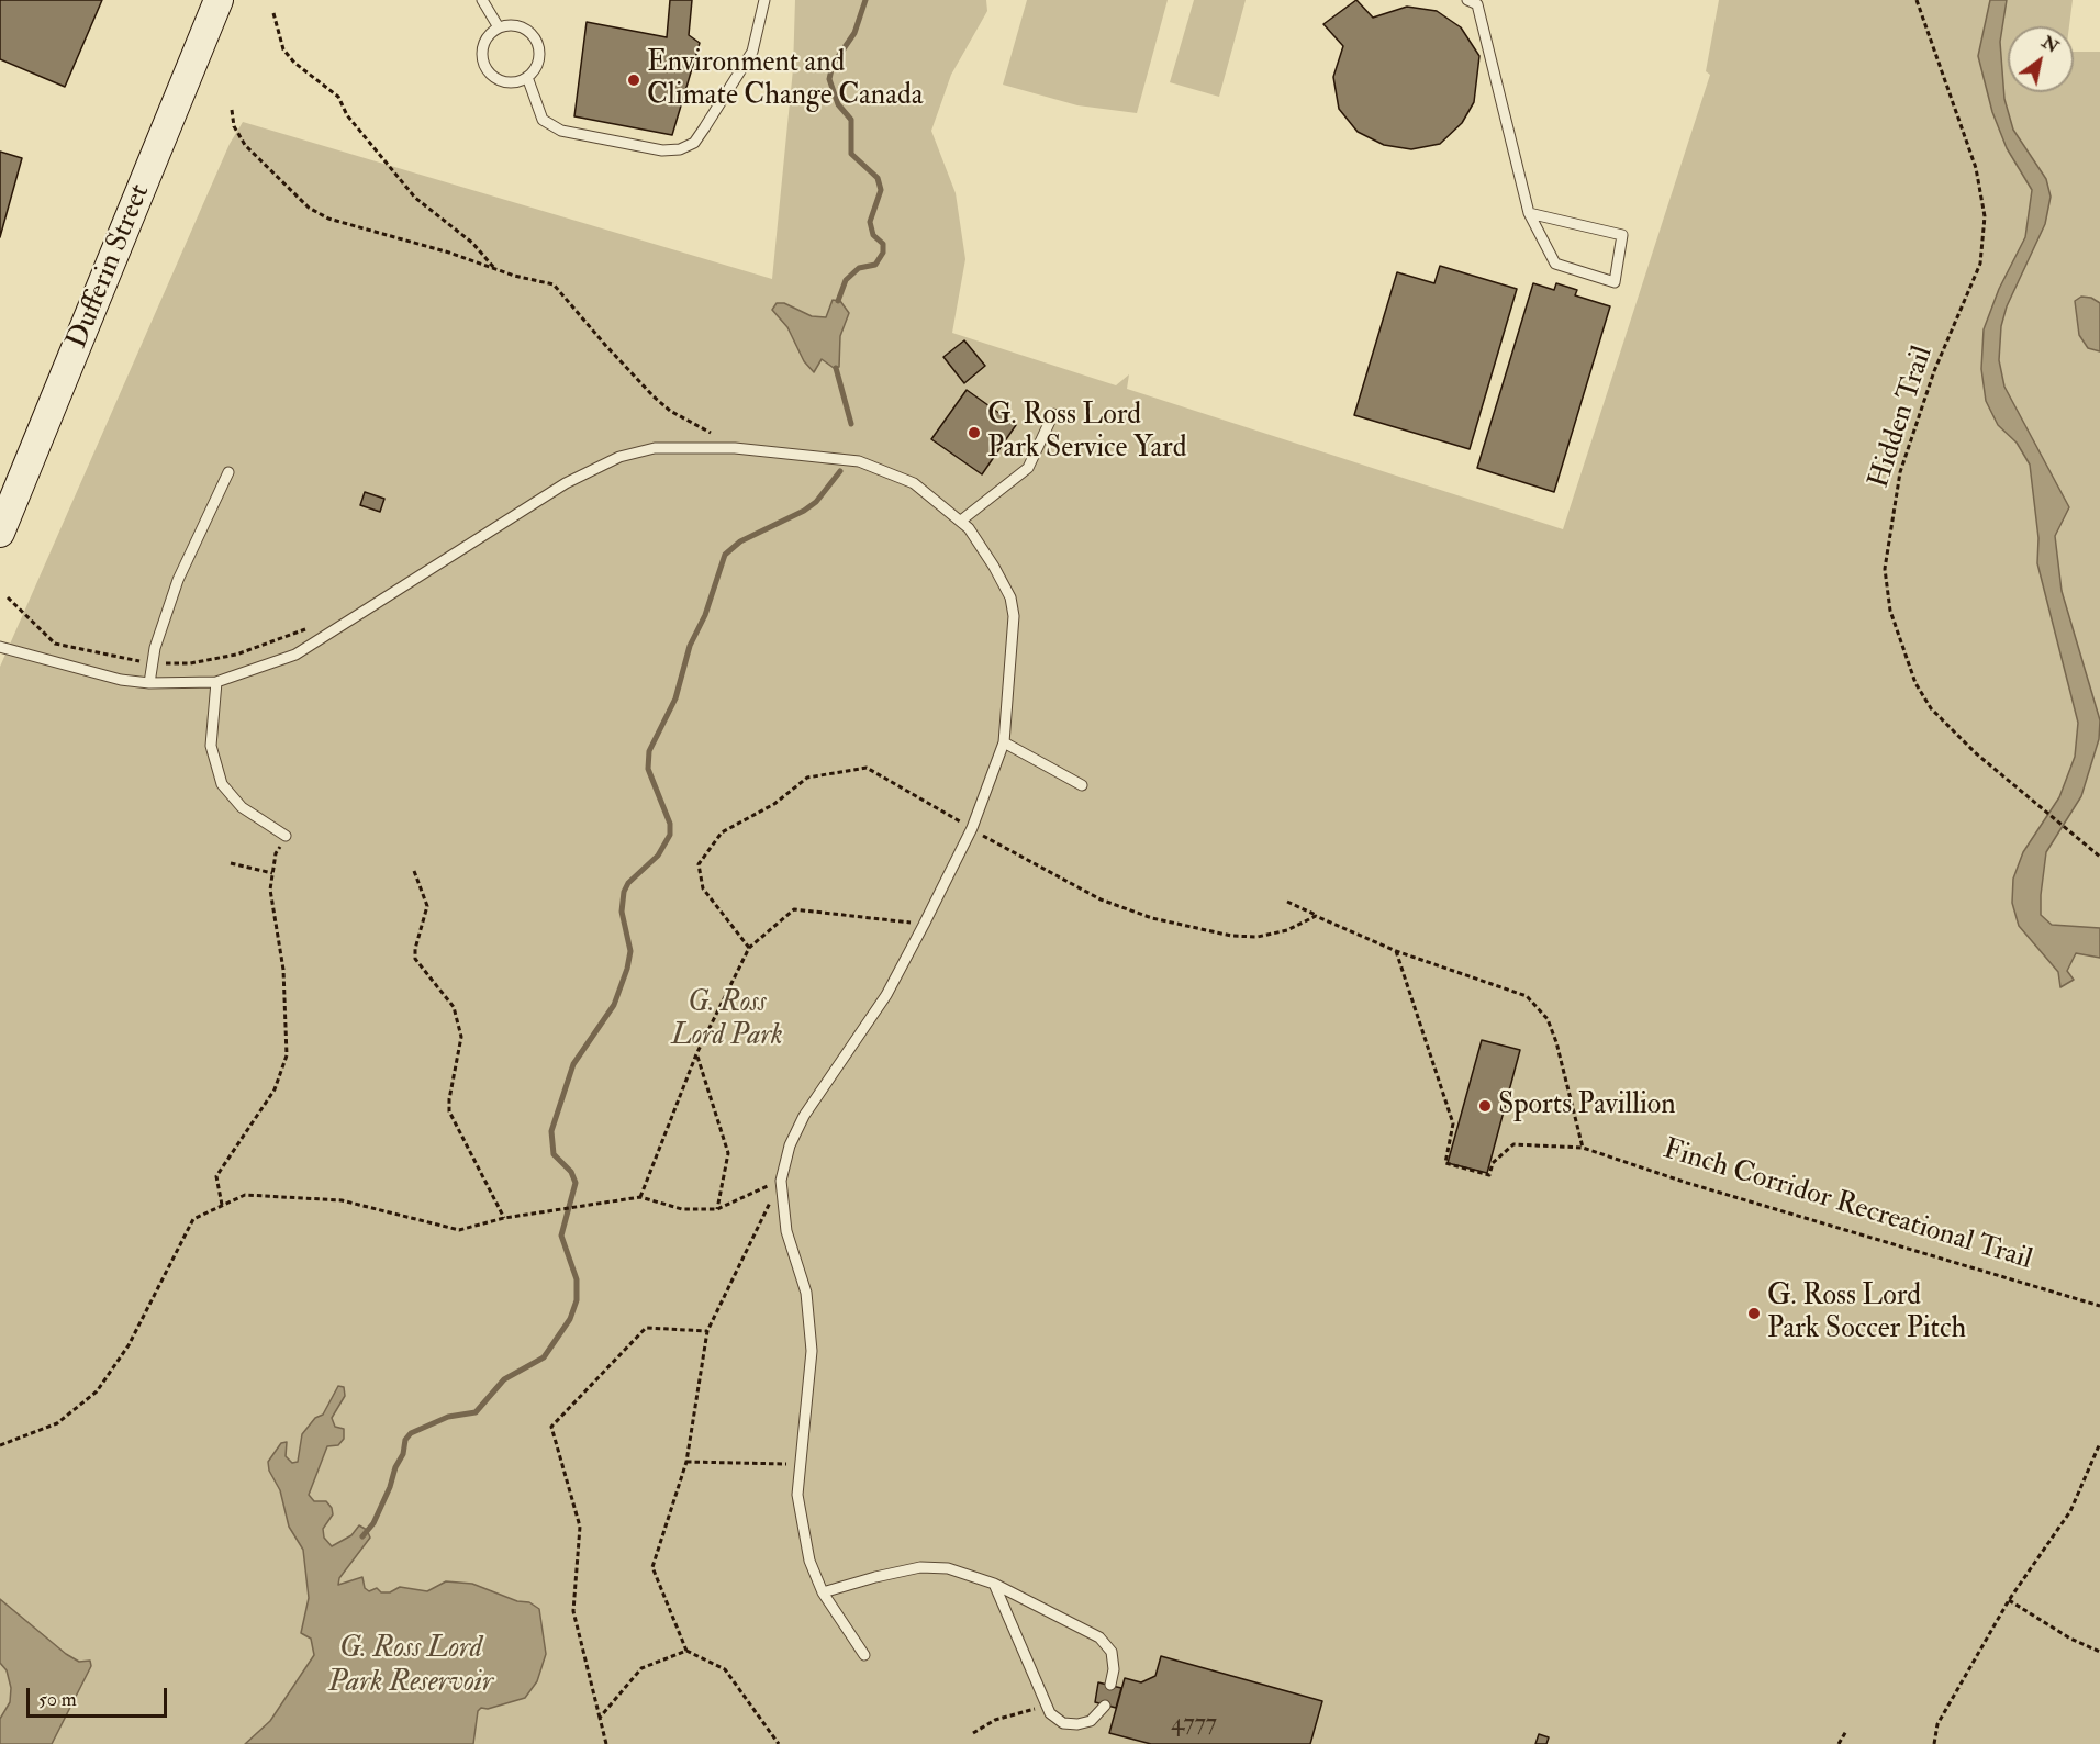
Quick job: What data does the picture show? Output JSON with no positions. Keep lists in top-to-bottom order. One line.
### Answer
{"streets":{"main road":["Dufferin Street"],"path":["Hidden Trail","Finch Corridor Recreational Trail"]},"water":["G. Ross Lord Park Reservoir"],"parks":["G. Ross Lord Park"],"places":["Environment and Climate Change Canada","G. Ross Lord Park Service Yard","Sports Pavillion","G. Ross Lord Park Soccer Pitch"],"house_numbers":["4777"],"scale_bar":"50 m","north":"top right"}
